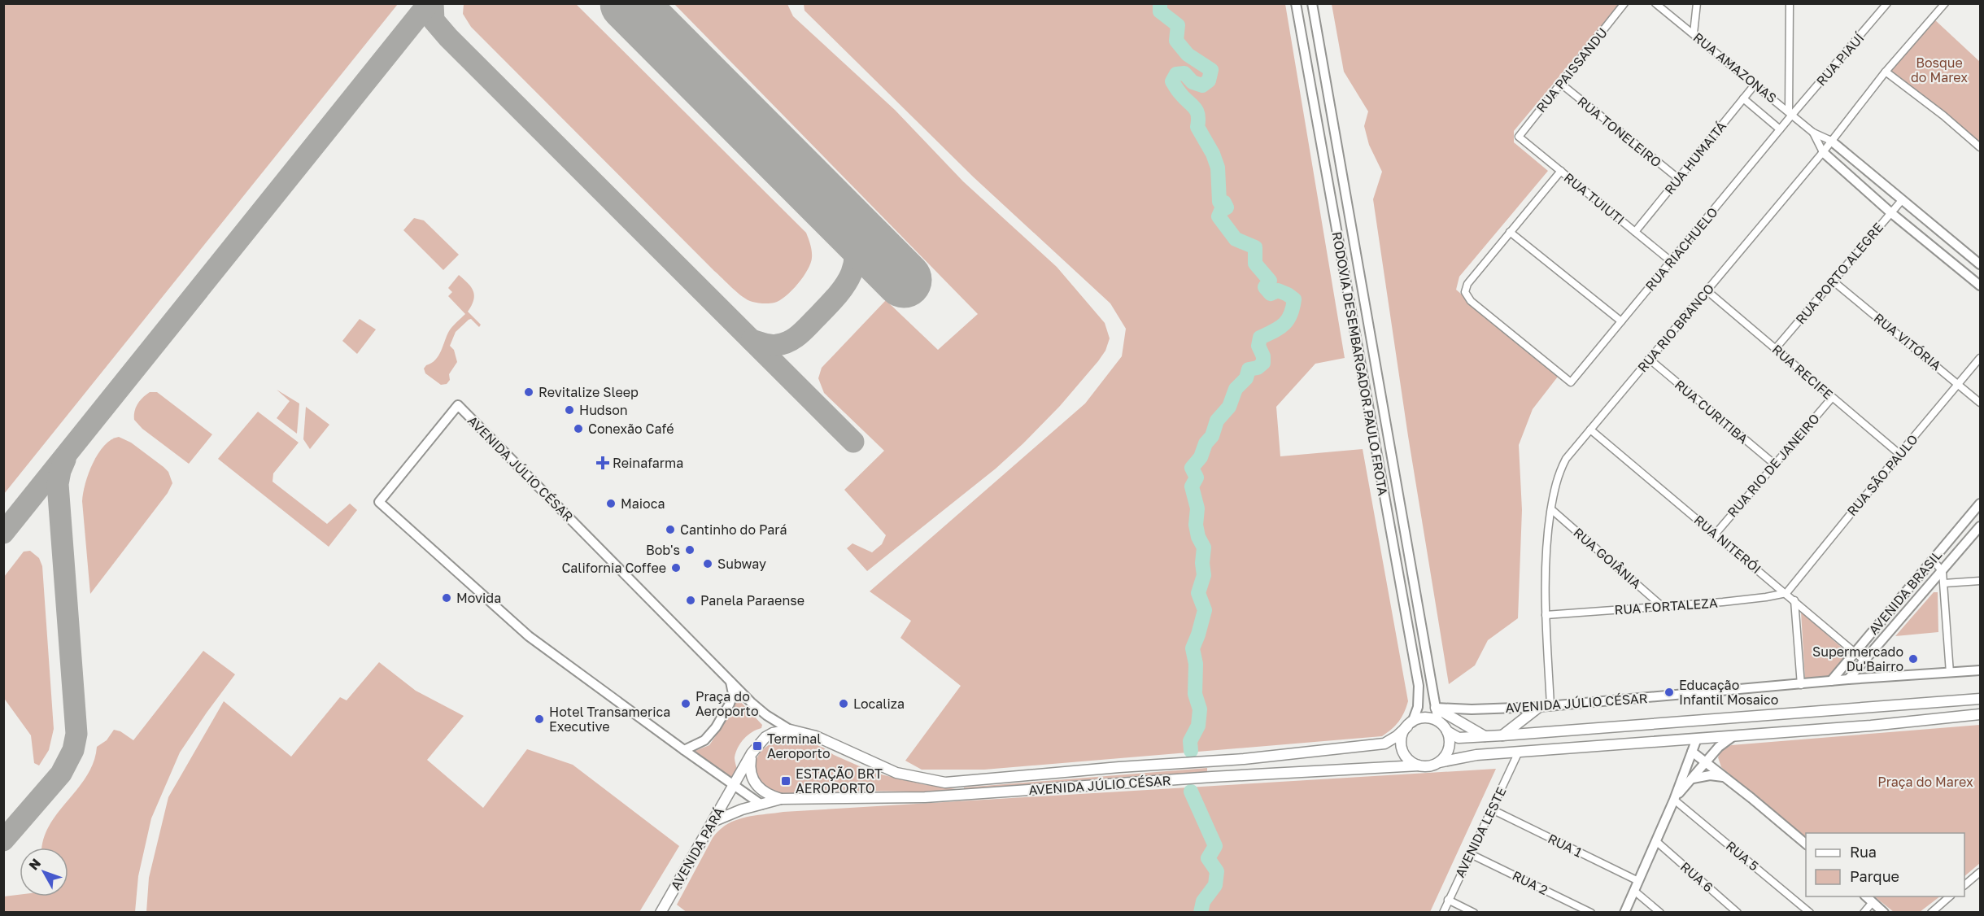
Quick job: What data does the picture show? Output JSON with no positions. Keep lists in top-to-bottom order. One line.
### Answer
{"streets":{"main road":["AVENIDA JÚLIO CÉSAR","AVENIDA PARÁ"],"street":["RUA PIAUÍ","RUA AMAZONAS","RUA PAISSANDU","RUA TONELEIRO","RUA HUMAITÁ","RUA TUIUTI","RUA RIACHUELO","RUA PORTO ALEGRE","RUA RIO BRANCO","RUA VITÓRIA","RODOVIA DESEMBARGADOR PAULO FROTA","RUA RECIFE","RUA CURITIBA","RUA RIO DE JANEIRO","RUA SÃO PAULO","RUA NITERÓI","RUA GOIÂNIA","AVENIDA BRASIL","RUA FORTALEZA","AVENIDA LESTE","RUA 1","RUA 5","RUA 6","RUA 2"]},"crossings":[["RUA PIAUÍ","RUA AMAZONAS"],["RUA PIAUÍ","RUA RIACHUELO"],["RUA AMAZONAS","RUA HUMAITÁ"],["RUA AMAZONAS","RUA RIACHUELO"],["RUA AMAZONAS","RUA RIO BRANCO"],["RUA PAISSANDU","RUA TONELEIRO"],["RUA PAISSANDU","RUA TUIUTI"],["RUA TONELEIRO","RUA HUMAITÁ"],["RUA HUMAITÁ","RUA TUIUTI"],["RUA TUIUTI","RUA RIACHUELO"],["RUA PORTO ALEGRE","RUA VITÓRIA"],["RUA PORTO ALEGRE","RUA RECIFE"],["RUA RIO BRANCO","RUA RECIFE"],["RUA RIO BRANCO","RUA CURITIBA"],["RUA RIO BRANCO","AVENIDA JÚLIO CÉSAR"],["RUA RIO BRANCO","RUA NITERÓI"],["RUA RIO BRANCO","RUA GOIÂNIA"],["RUA RIO BRANCO","RUA FORTALEZA"],["RUA VITÓRIA","RUA SÃO PAULO"],["RODOVIA DESEMBARGADOR PAULO FROTA","AVENIDA JÚLIO CÉSAR"],["RUA RECIFE","RUA RIO DE JANEIRO"],["RUA RECIFE","RUA SÃO PAULO"],["RUA CURITIBA","RUA RIO DE JANEIRO"],["RUA RIO DE JANEIRO","RUA NITERÓI"],["AVENIDA JÚLIO CÉSAR","AVENIDA BRASIL"],["AVENIDA JÚLIO CÉSAR","AVENIDA PARÁ"],["RUA SÃO PAULO","RUA NITERÓI"],["RUA SÃO PAULO","RUA FORTALEZA"],["RUA NITERÓI","AVENIDA BRASIL"],["RUA NITERÓI","RUA FORTALEZA"],["RUA GOIÂNIA","RUA FORTALEZA"],["AVENIDA LESTE","RUA 1"],["AVENIDA LESTE","RUA 2"]],"parks":["Bosque do Marex","Praça do Marex"],"places":{"other":["Revitalize Sleep","Hudson","Conexão Café","Maioca","Cantinho do Pará","Bob's","Subway","California Coffee","Movida","Panela Paraense","Supermercado Du'Bairro","Educação Infantil Mosaico","Praça do Aeroporto","Localiza","Hotel Transamerica Executive"],"health":["Reinafarma"],"transit":["Terminal Aeroporto","ESTAÇÃO BRT AEROPORTO"]},"legend":["Rua","Parque"],"north":"top left"}
